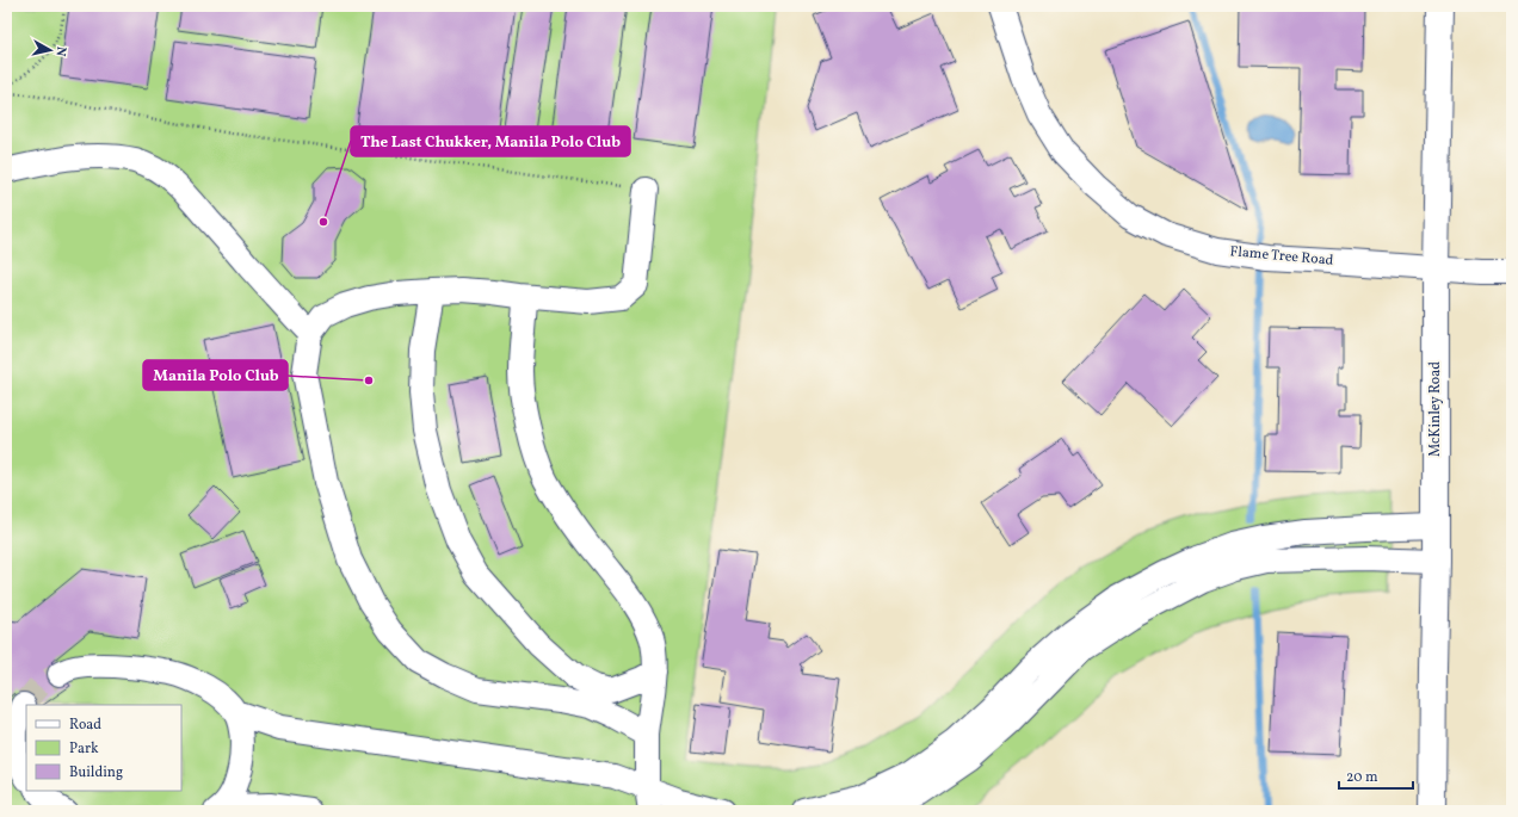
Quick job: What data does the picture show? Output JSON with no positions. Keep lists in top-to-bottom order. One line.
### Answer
{"streets":{"main road":["McKinley Road"],"street":["Flame Tree Road"]},"crossings":[["Flame Tree Road","McKinley Road"]],"places":["The Last Chukker, Manila Polo Club","Manila Polo Club"],"legend":["Road","Park","Building"],"scale_bar":"20 m","north":"right"}
